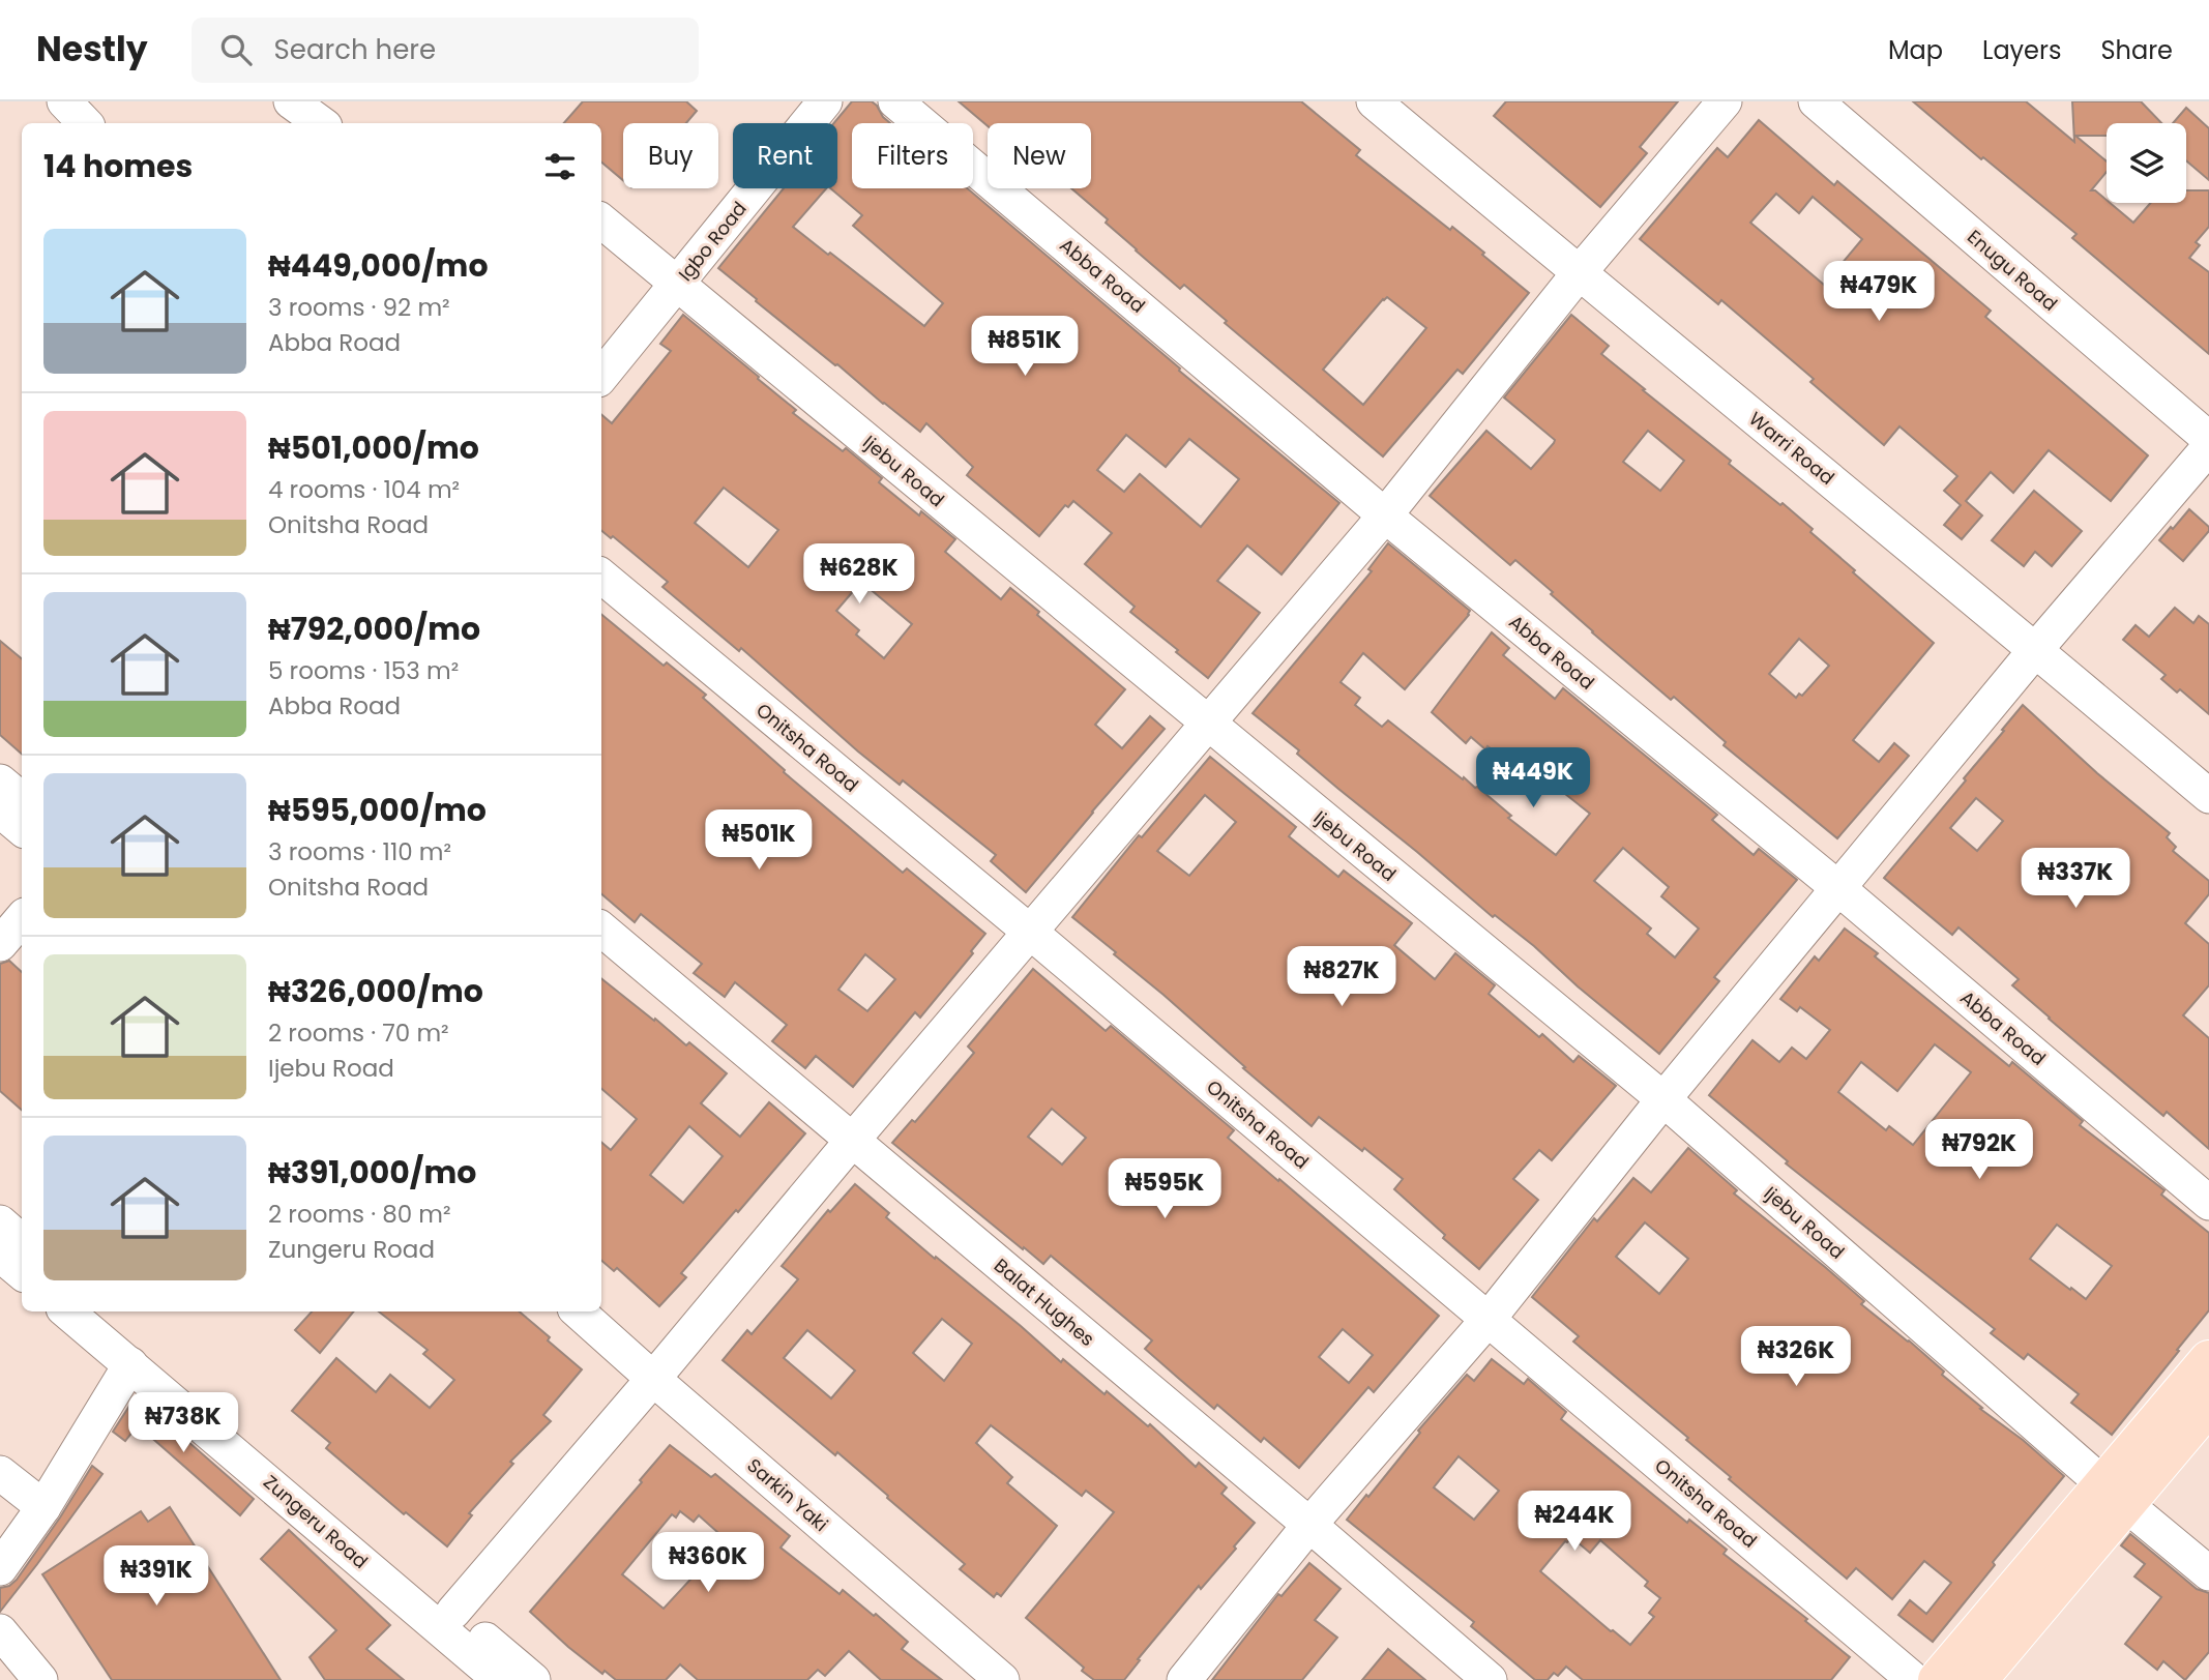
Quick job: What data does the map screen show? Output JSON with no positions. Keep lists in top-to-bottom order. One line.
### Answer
{"streets":{"street":["Igbo Road","Enugu Road","Abba Road","Warri Road","Ijebu Road","Onitsha Road","Balat Hughes","Sarkin Yaki","Zungeru Road"]},"crossings":[["Igbo Road","Ijebu Road"]],"page":{"header":"Nestly","search":"Search here","nav":["Map","Layers","Share"],"chip":["Buy","Rent","Filters","New"],"heading":"14 homes","list":[{"name":"₦449,000/mo","note":"3 rooms · 92 m² · Abba Road"},{"name":"₦501,000/mo","note":"4 rooms · 104 m² · Onitsha Road"},{"name":"₦792,000/mo","note":"5 rooms · 153 m² · Abba Road"},{"name":"₦595,000/mo","note":"3 rooms · 110 m² · Onitsha Road"},{"name":"₦326,000/mo","note":"2 rooms · 70 m² · Ijebu Road"},{"name":"₦391,000/mo","note":"2 rooms · 80 m² · Zungeru Road"}],"price":["₦479K","₦851K","₦628K","₦449K","₦501K","₦337K","₦827K","₦792K","₦595K","₦326K","₦738K","₦244K","₦360K","₦391K"]}}
